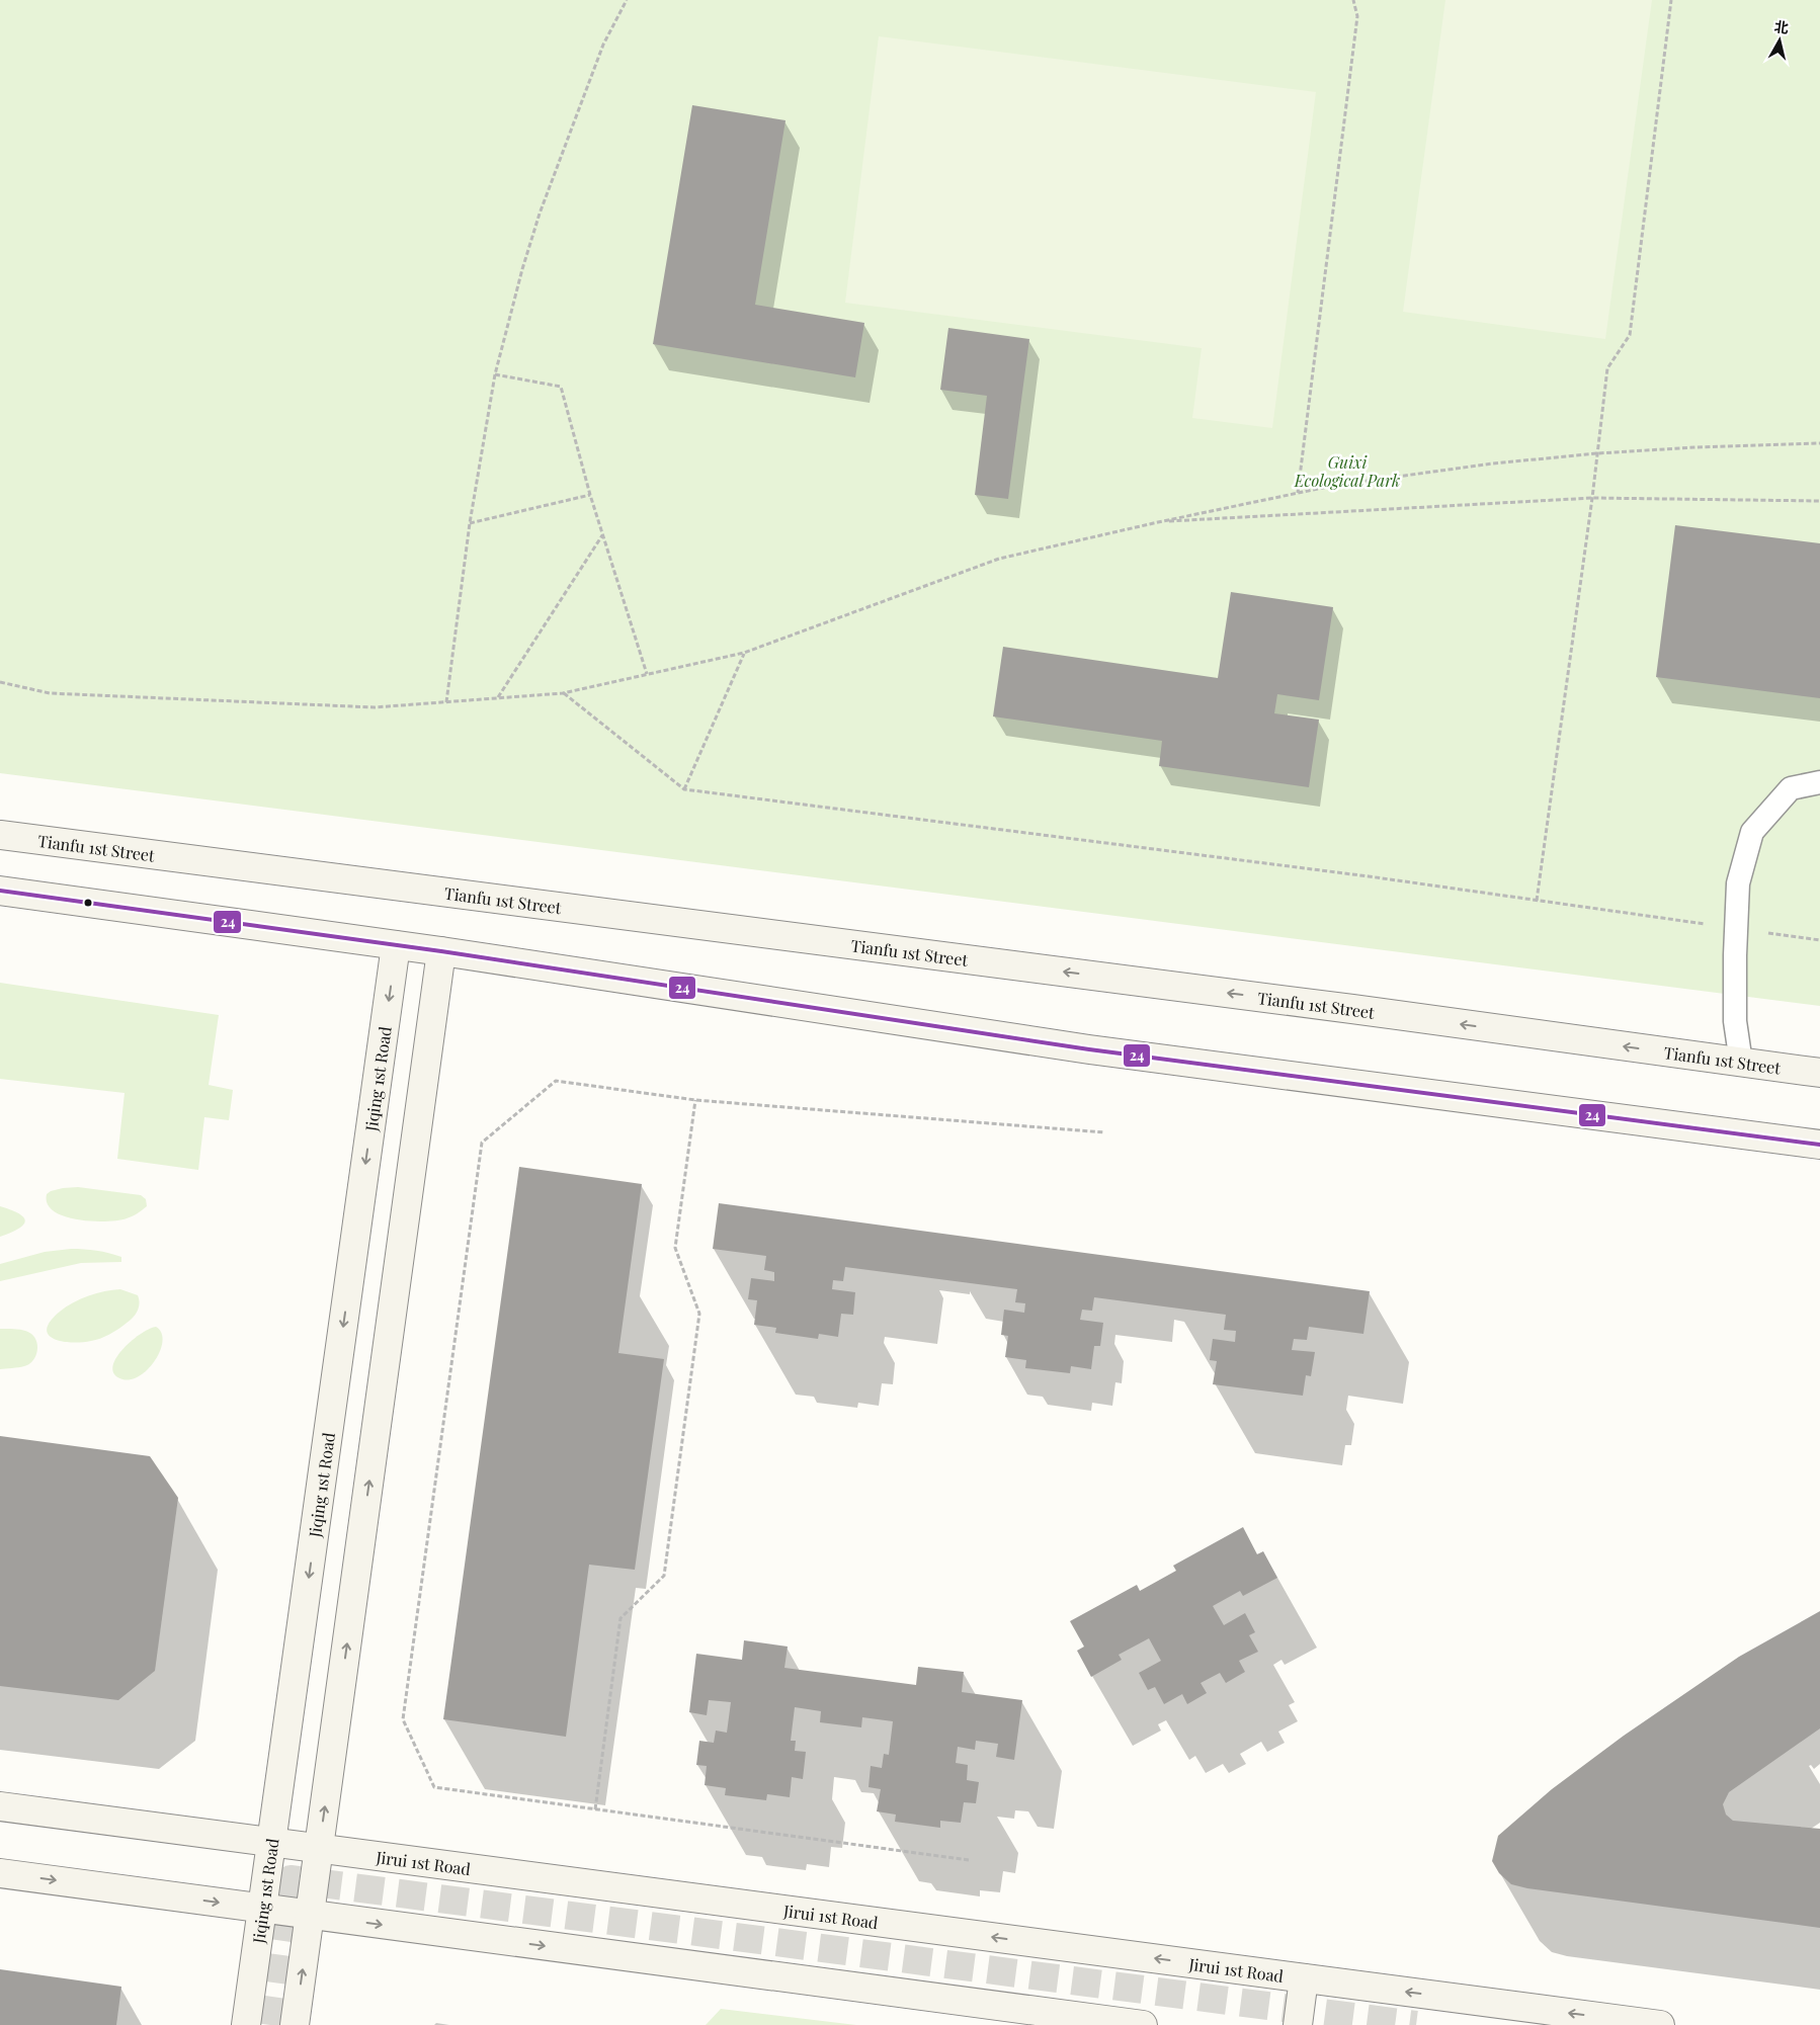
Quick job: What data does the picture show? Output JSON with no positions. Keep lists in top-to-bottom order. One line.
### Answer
{"streets":{"street":["Tianfu 1st Street","Jiqing 1st Road","Jirui 1st Road"]},"crossings":[["Jiqing 1st Road","Jirui 1st Road"]],"parks":["Guixi Ecological Park"],"lines":["transit line 24"],"north":"top"}
